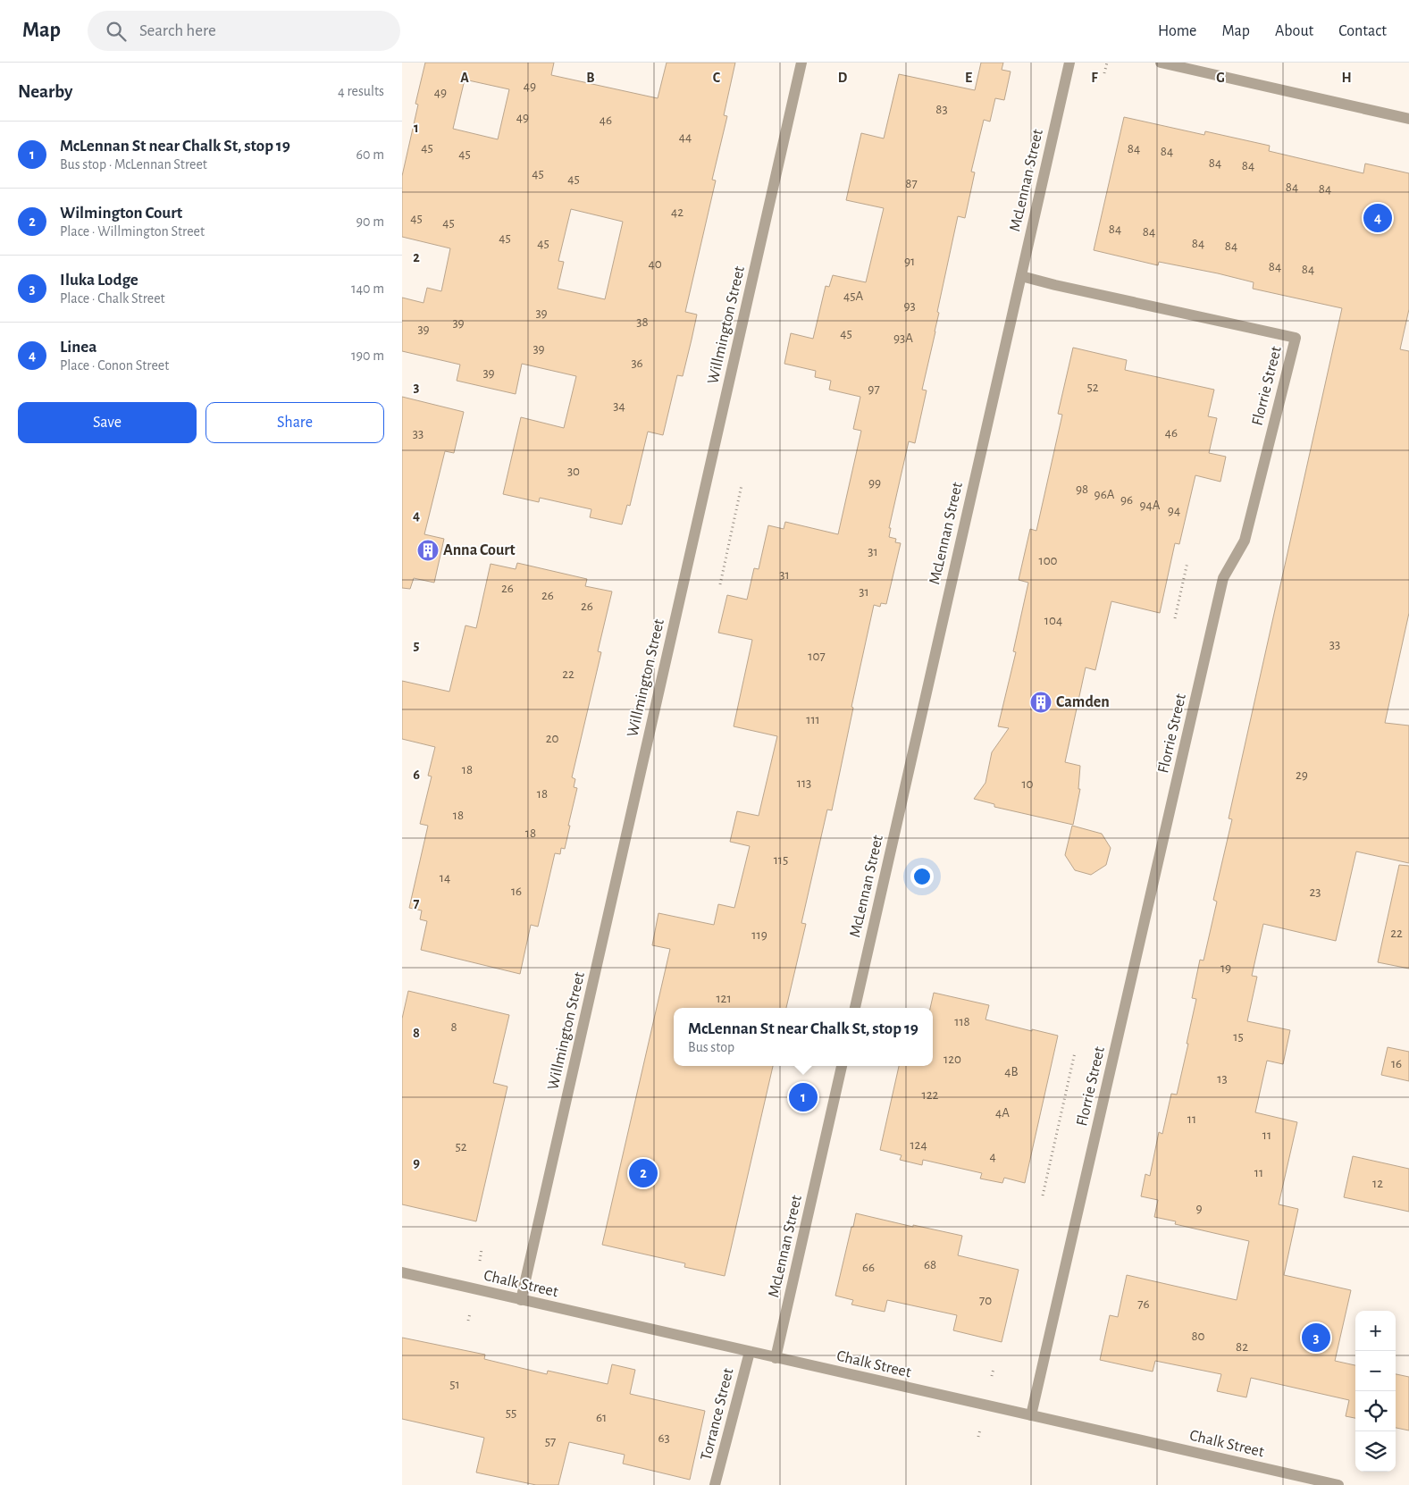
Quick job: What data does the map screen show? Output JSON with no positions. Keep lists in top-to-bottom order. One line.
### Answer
{"streets":{"street":["McLennan Street","Willmington Street","Florrie Street","Chalk Street","Torrance Street"]},"crossings":[["McLennan Street","Florrie Street"],["McLennan Street","Chalk Street"],["Willmington Street","Chalk Street"],["Florrie Street","Chalk Street"],["Chalk Street","Torrance Street"]],"places":{"building":["Anna Court","Camden"]},"house_numbers":["49","49","83","49","46","44","45","84","84","45","84","84","45","45","87","84","84","42","45","45","84","84","45","45","84","84","91","40","84","84","45A","93","39","38","39","39","45","93A","39","36","39","52","97","34","46","33","30","99","98","96A","96","94A","94","31","100","31","26","31","26","26","104","33","107","22","111","20","18","29","113","10","18","18","18","115","14","16","23","22","119","19","121","118","8","15","120","16","4B","13","122","4A","11","11","124","52","4","11","12","9","68","66","70","76","80","82","51","55","61","63","57"],"page":{"header":"Map","search":"Search here","nav":["Home","Map","About","Contact"],"heading":["Nearby","4 results"],"list":[{"mark":"1","name":"McLennan St near Chalk St, stop 19","note":"Bus stop · McLennan Street","value":"60 m"},{"mark":"2","name":"Wilmington Court","note":"Place · Willmington Street","value":"90 m"},{"mark":"3","name":"Iluka Lodge","note":"Place · Chalk Street","value":"140 m"},{"mark":"4","name":"Linea","note":"Place · Conon Street","value":"190 m"}],"pins":["4","1","2","3"],"buttons":["Save","Share"],"popup":["McLennan St near Chalk St, stop 19","Bus stop"],"map_buttons":["+","−"]},"grid":{"columns":["A","B","C","D","E","F","G","H"],"rows":["1","2","3","4","5","6","7","8","9"]}}
